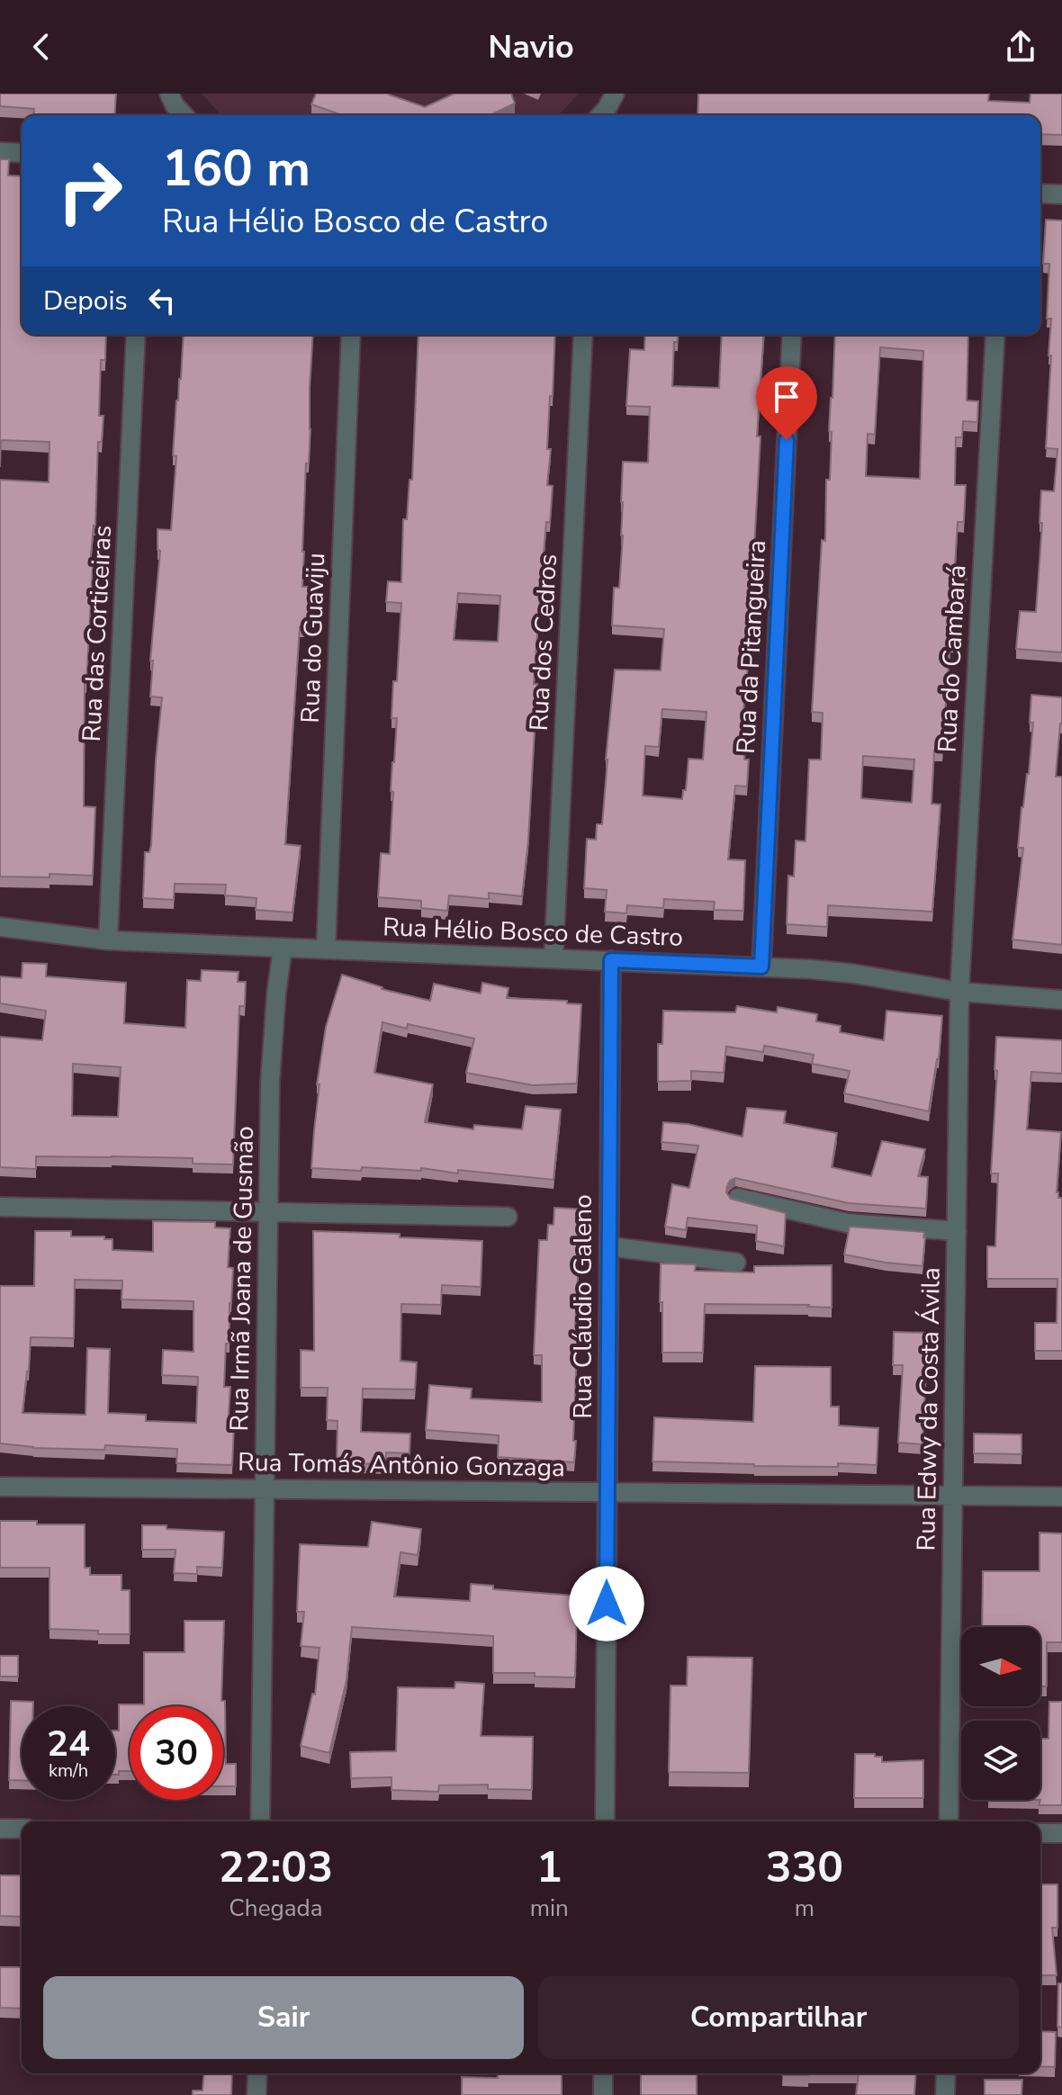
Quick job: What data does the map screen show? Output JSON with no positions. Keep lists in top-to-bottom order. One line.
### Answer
{"streets":{"street":["Rua das Corticeiras","Rua do Guaviju","Rua dos Cedros","Rua da Pitangueira","Rua do Cambará","Rua Hélio Bosco de Castro","Rua Irmã Joana de Gusmão","Rua Cláudio Galeno","Rua Edwy da Costa Ávila","Rua Tomás Antônio Gonzaga"]},"crossings":[["Rua das Corticeiras","Rua Hélio Bosco de Castro"],["Rua do Guaviju","Rua Hélio Bosco de Castro"],["Rua dos Cedros","Rua Hélio Bosco de Castro"],["Rua da Pitangueira","Rua Hélio Bosco de Castro"],["Rua do Cambará","Rua Hélio Bosco de Castro"],["Rua do Cambará","Rua Edwy da Costa Ávila"],["Rua Hélio Bosco de Castro","Rua Irmã Joana de Gusmão"],["Rua Hélio Bosco de Castro","Rua Cláudio Galeno"],["Rua Hélio Bosco de Castro","Rua Edwy da Costa Ávila"],["Rua Irmã Joana de Gusmão","Rua Tomás Antônio Gonzaga"],["Rua Cláudio Galeno","Rua Tomás Antônio Gonzaga"],["Rua Edwy da Costa Ávila","Rua Tomás Antônio Gonzaga"]],"north":"right","page":{"header":"Navio","turn":["160 m","Rua Hélio Bosco de Castro"],"then":"Depois","speed":"24 km/h","limit":"30","eta":["22:03","Chegada","1","min","330","m"],"buttons":["Sair","Compartilhar"]}}
